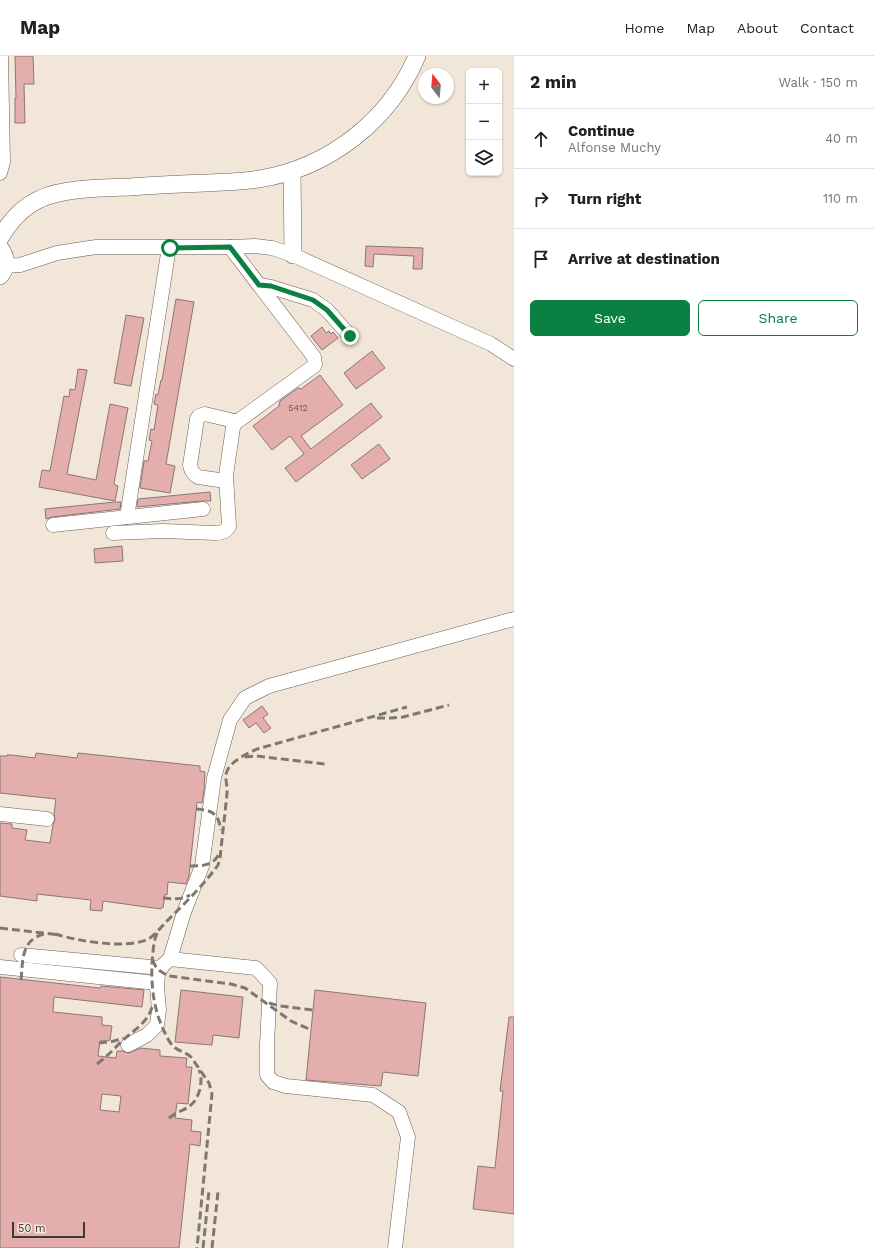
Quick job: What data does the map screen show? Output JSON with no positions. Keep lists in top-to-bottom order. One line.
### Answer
{"house_numbers":["5412"],"scale_bar":"50 m","north":"top","page":{"header":"Map","nav":["Home","Map","About","Contact"],"heading":["2 min","Walk · 150 m"],"map_buttons":["+","−"],"list":[["Continue","Alfonse Muchy","40 m"],["Turn right","110 m"],"Arrive at destination"],"buttons":["Save","Share"],"scale":"50 m"}}
